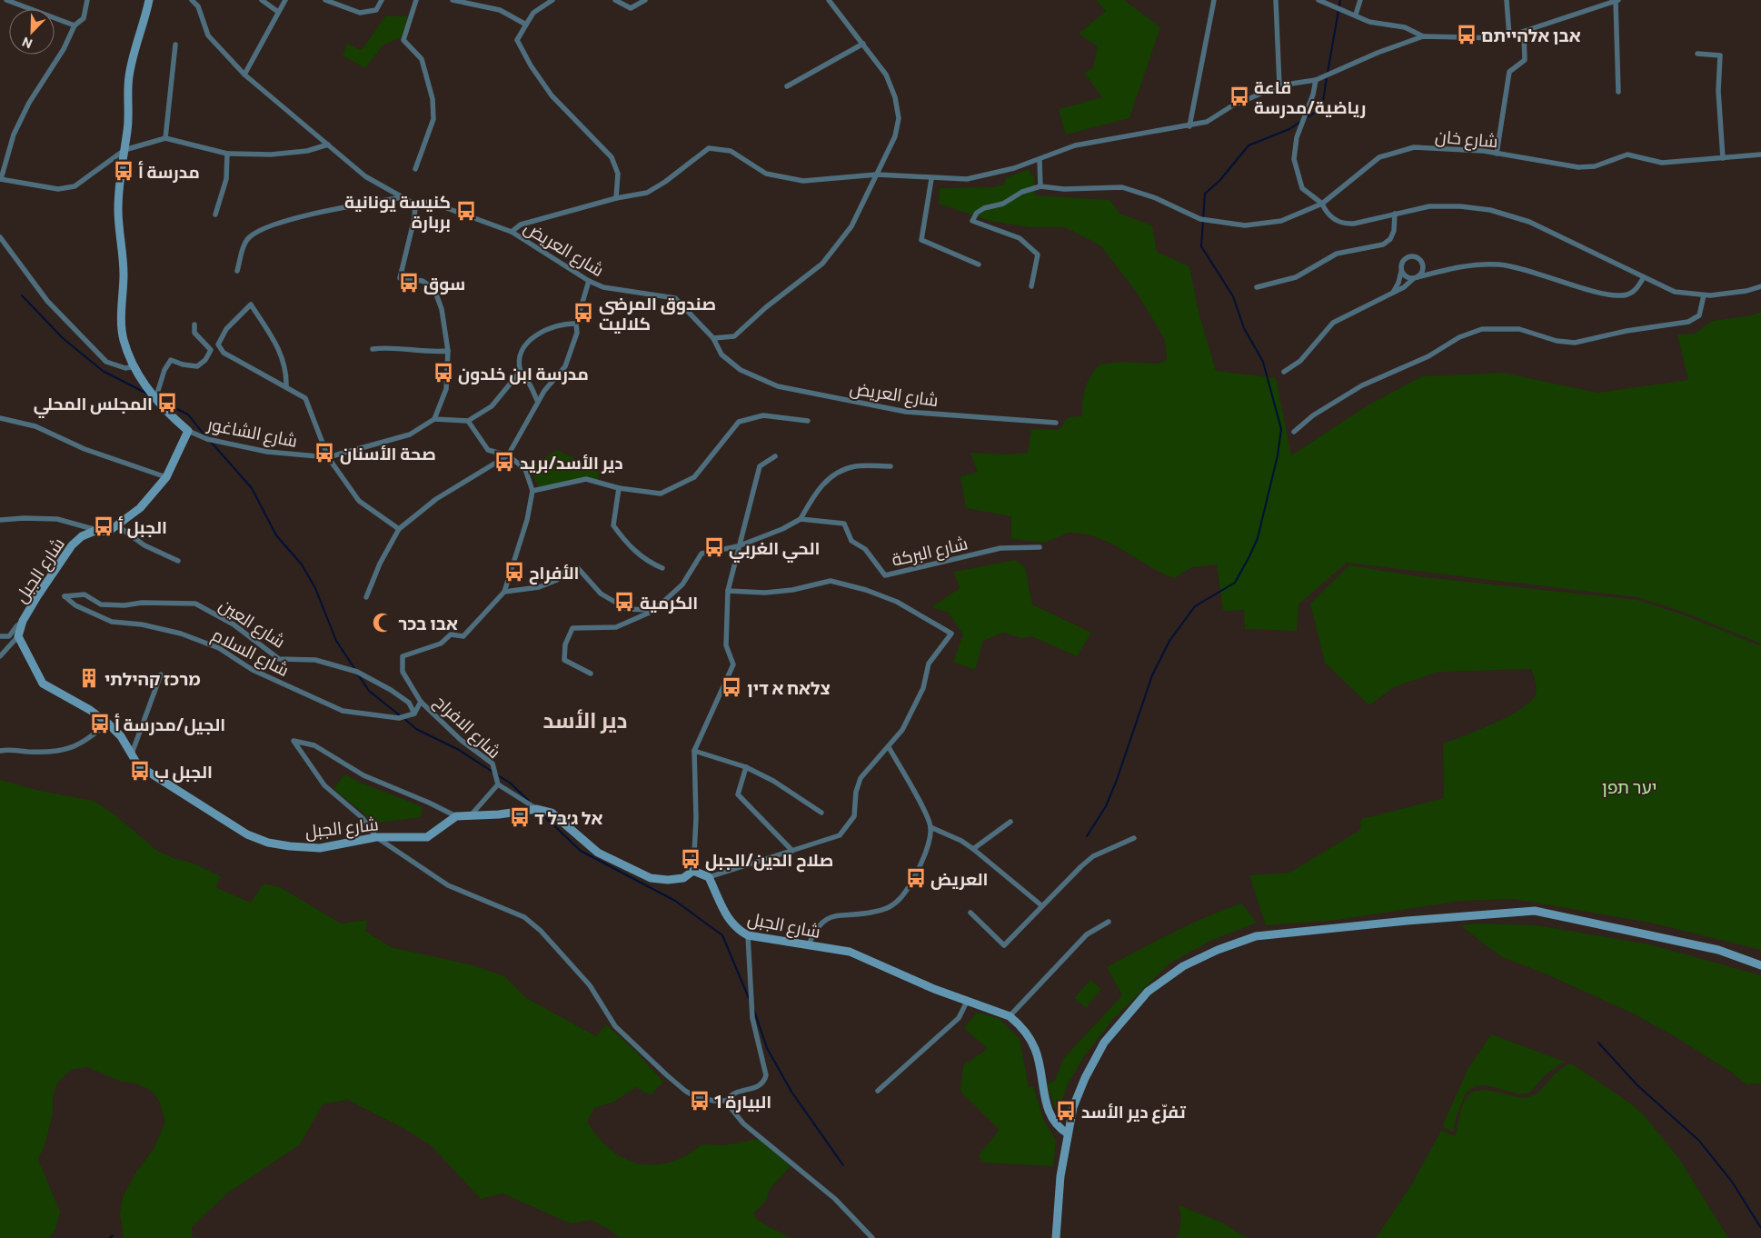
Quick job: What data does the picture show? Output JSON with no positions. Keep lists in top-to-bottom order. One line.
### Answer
{"streets":{"street":["شارع خان","شارع العريض","شارع الشاغور","شارع البركة","شارع الجبل","شارع العين","شارع السلام","شارع الافراح"]},"crossings":[["شارع الشاغور","شارع الجبل"],["شارع العين","شارع السلام"]],"districts":["دير الأسد"],"parks":["יער תפן"],"places":{"bus stop":["אבן אלהייתם","قاعة رياضية/مدرسة","مدرسة أ","كنيسة يونانية بربارة","سوق","صندوق المرضى كلاليت","مدرسة ابن خلدون","المجلس المحلي","صحة الأسنان","دير الأسد/بريد","الجبل أ","الحي الغربي","الأفراح","الكرمية","צלאח א דין","الجيل/مدرسة أ","الجبل ب","אל ג׳בל ד","صلاح الدين/الجبل","العريض","البيارة 1","تفرّع دير الأسد"],"mosque":["אבו בכר"],"building":["מרכז קהילתי"]},"north":"bottom left"}
